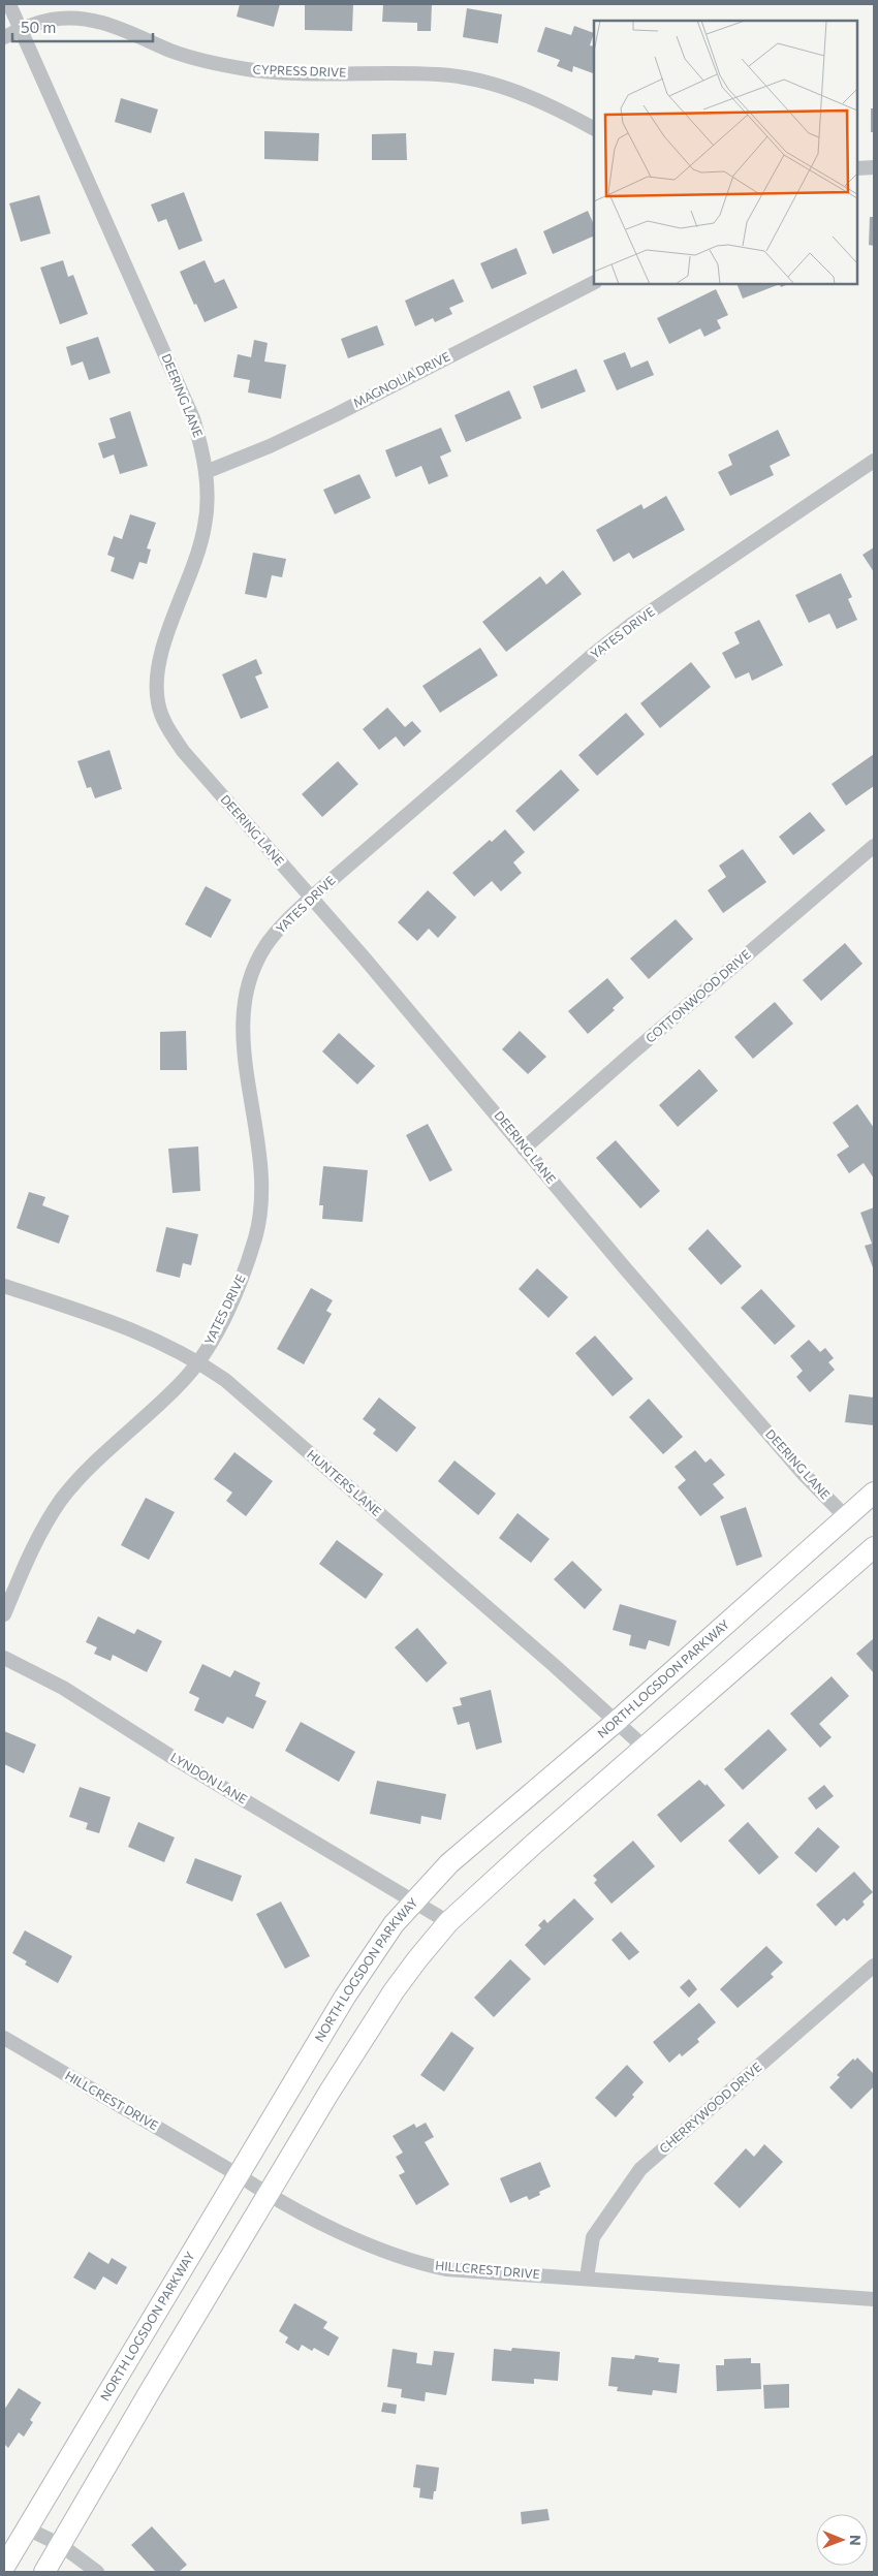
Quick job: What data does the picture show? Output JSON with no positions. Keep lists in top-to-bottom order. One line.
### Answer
{"streets":{"main road":["NORTH LOGSDON PARKWAY"],"street":["CYPRESS DRIVE","MAGNOLIA DRIVE","DEERING LANE","YATES DRIVE","COTTONWOOD DRIVE","HUNTERS LANE","LYNDON LANE","HILLCREST DRIVE","CHERRYWOOD DRIVE"]},"crossings":[["CYPRESS DRIVE","DEERING LANE"],["MAGNOLIA DRIVE","DEERING LANE"],["DEERING LANE","YATES DRIVE"],["DEERING LANE","COTTONWOOD DRIVE"],["DEERING LANE","NORTH LOGSDON PARKWAY"],["YATES DRIVE","HUNTERS LANE"],["HUNTERS LANE","NORTH LOGSDON PARKWAY"],["NORTH LOGSDON PARKWAY","LYNDON LANE"],["NORTH LOGSDON PARKWAY","HILLCREST DRIVE"],["HILLCREST DRIVE","CHERRYWOOD DRIVE"]],"scale_bar":"50 m","north":"right"}
